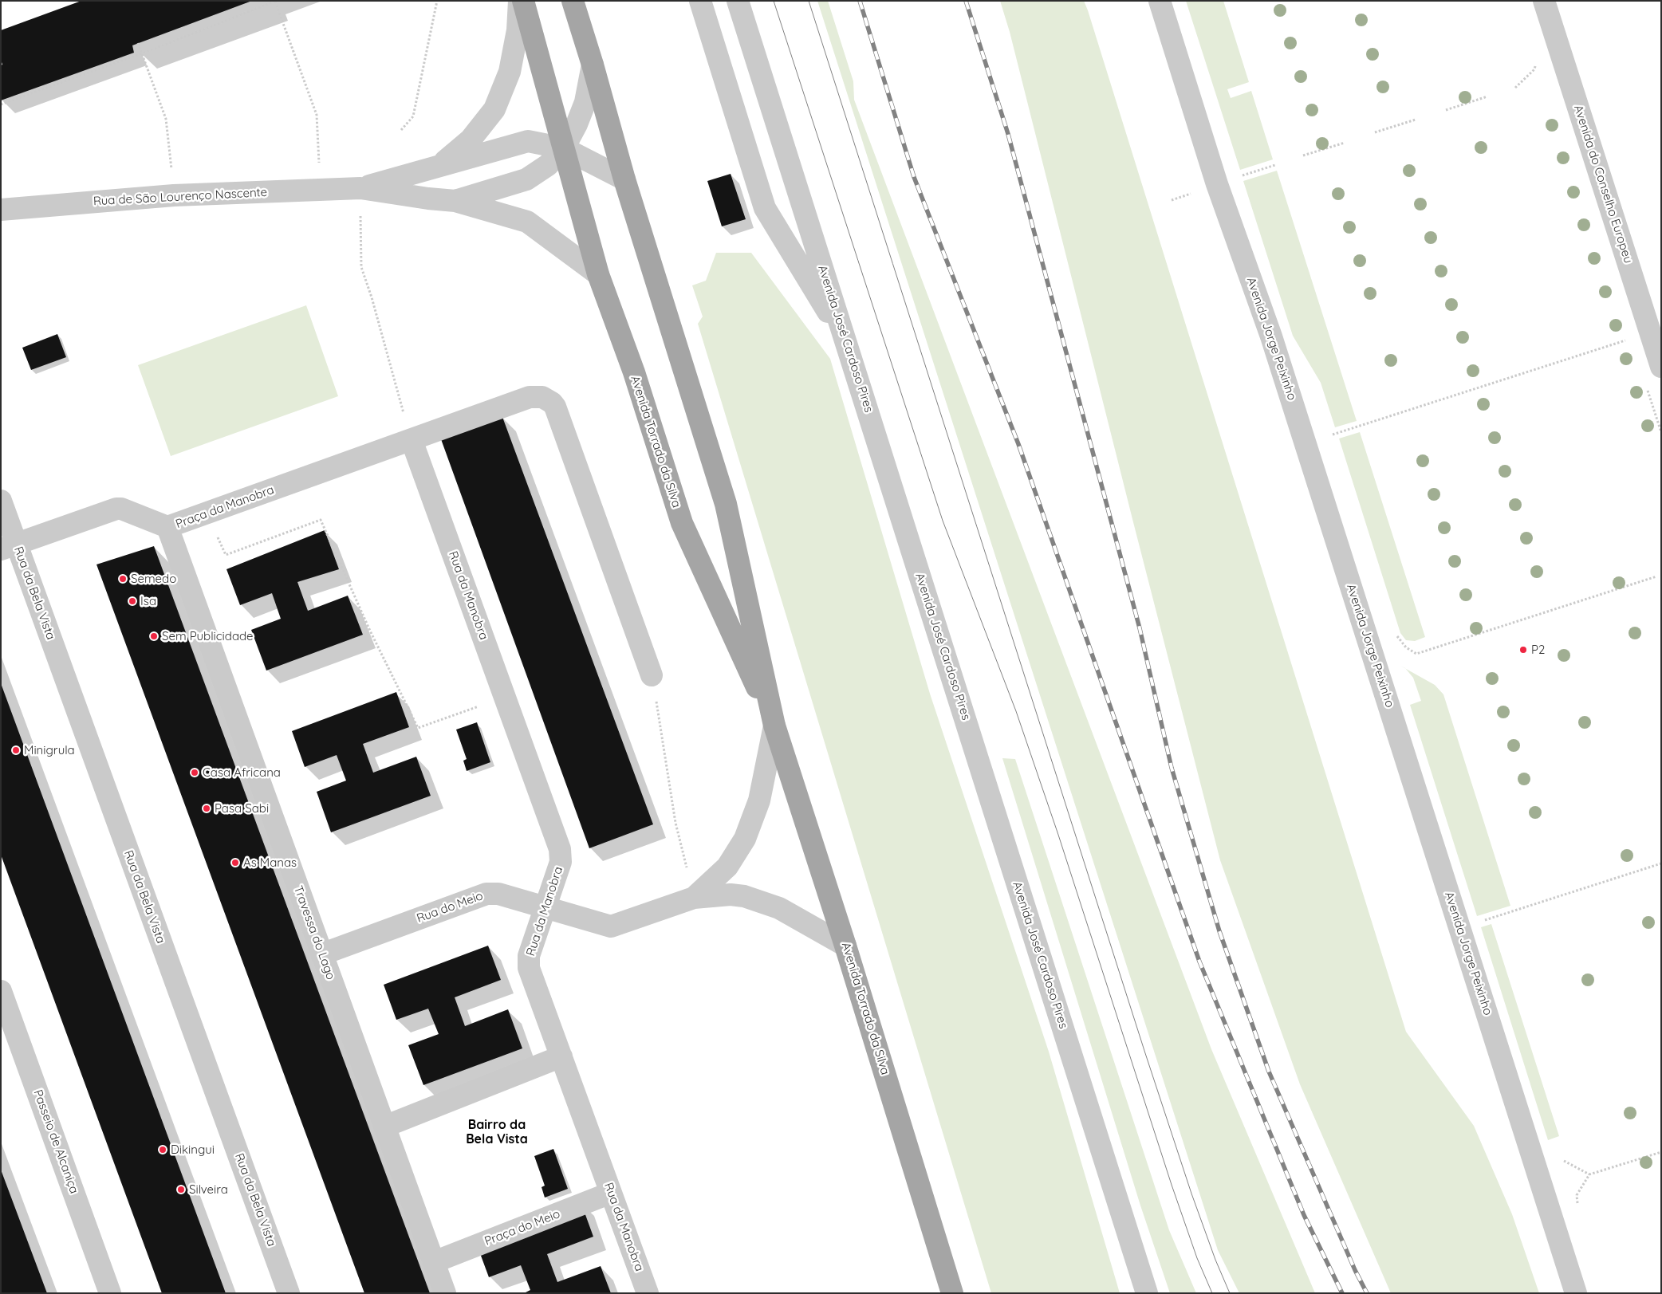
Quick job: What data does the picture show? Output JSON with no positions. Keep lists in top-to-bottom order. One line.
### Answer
{"streets":{"main road":["Avenida Torrado da Silva"],"street":["Avenida do Conselho Europeu","Rua de São Lourenço Nascente","Avenida José Cardoso Pires","Avenida Jorge Peixinho","Praça da Manobra","Rua da Bela Vista","Rua da Manobra","Rua do Meio","Travessa do Lago","Passeio de Alcaniça","Praça do Meio"]},"crossings":[["Rua de São Lourenço Nascente","Avenida Torrado da Silva"],["Praça da Manobra","Rua da Bela Vista"],["Praça da Manobra","Rua da Manobra"],["Praça da Manobra","Travessa do Lago"],["Rua da Manobra","Rua do Meio"],["Rua da Manobra","Praça do Meio"],["Rua do Meio","Travessa do Lago"],["Travessa do Lago","Praça do Meio"]],"districts":["Bairro da Bela Vista"],"places":["Semedo","Isa","Sem Publicidade","P2","Minigrula","Casa Africana","Pasa Sabi","As Manas","Dikingui","Silveira"]}
